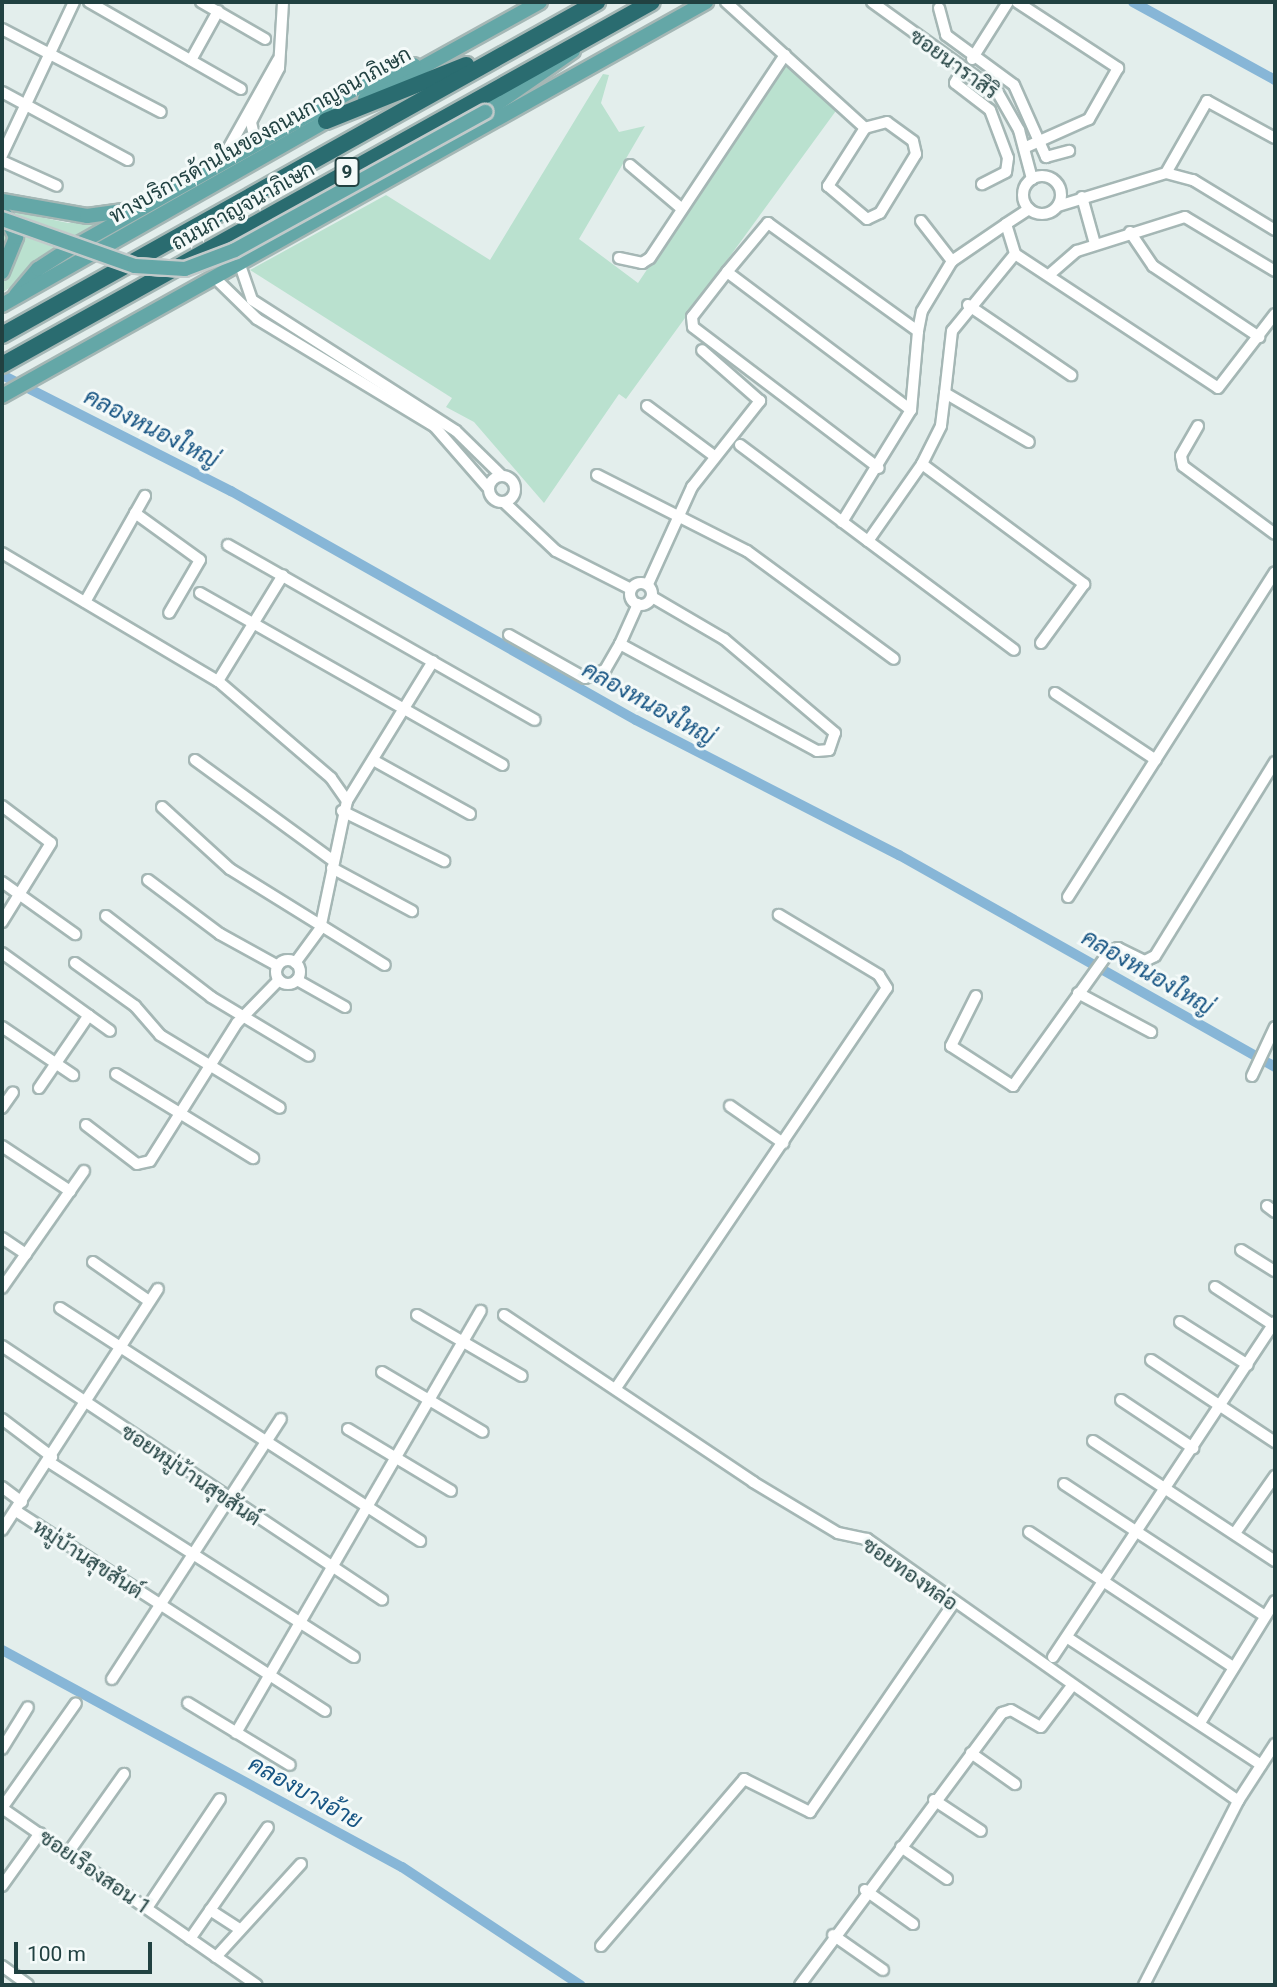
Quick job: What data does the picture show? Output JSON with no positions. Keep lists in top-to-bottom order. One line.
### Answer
{"streets":{"highway":["9","ถนนกาญจนาภิเษก"],"main road":["ทางบริการด้านในของถนนกาญจนาภิเษก"],"street":["ซอยนาราสิริ","ซอยหมู่บ้านสุขสันต์","หมู่บ้านสุขสันต์","ซอยทองหล่อ","ซอยเรืองสอน 1"]},"crossings":[["ซอยหมู่บ้านสุขสันต์","หมู่บ้านสุขสันต์"]],"water":["คลองหนองใหญ่","คลองบางอ้าย"],"scale_bar":"100 m"}
